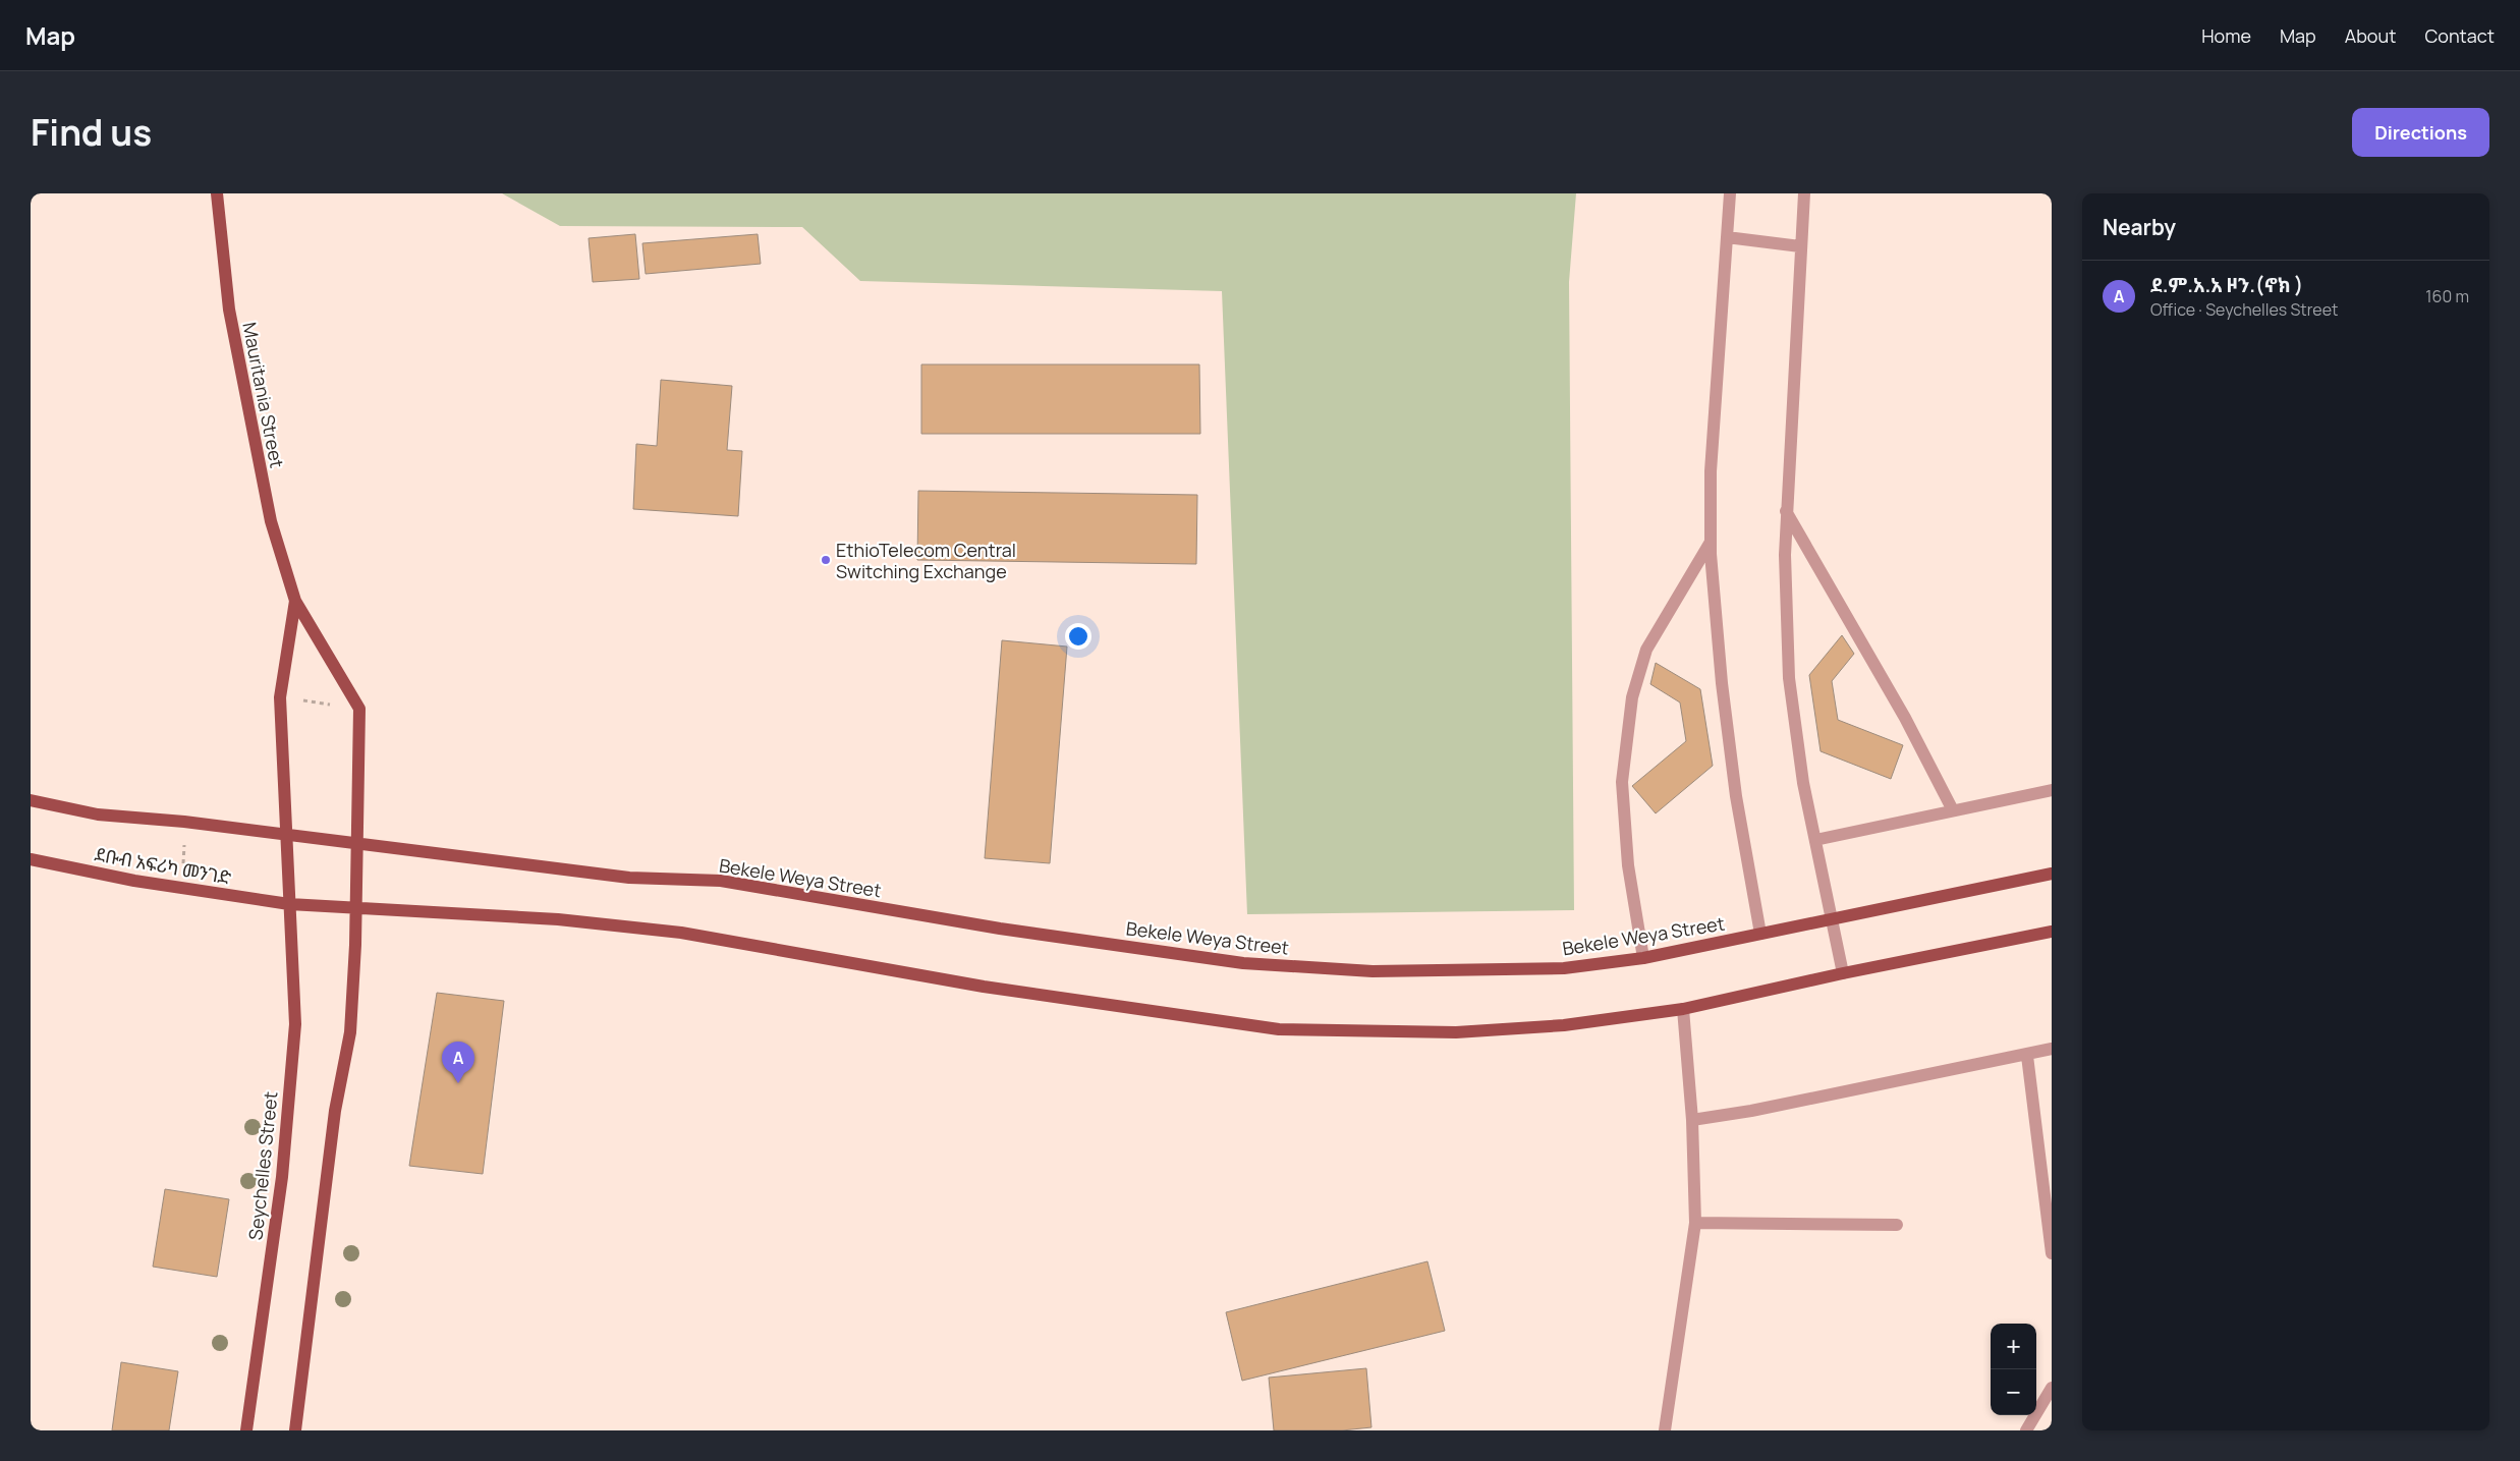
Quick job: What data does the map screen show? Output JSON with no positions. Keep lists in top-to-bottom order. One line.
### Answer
{"streets":{"main road":["Mauritania Street","ደቡብ አፍሪካ መንገድ","Bekele Weya Street","Seychelles Street"]},"crossings":[["Mauritania Street","Bekele Weya Street"],["Mauritania Street","Seychelles Street"],["ደቡብ አፍሪካ መንገድ","Seychelles Street"],["Bekele Weya Street","Seychelles Street"]],"places":["EthioTelecom Central Switching Exchange"],"page":{"header":"Map","nav":["Home","Map","About","Contact"],"title":"Find us","buttons":"Directions","heading":"Nearby","list":[{"mark":"A","name":"ደ.ም.አ.አ ዞን.(ኖክ )","note":"Office · Seychelles Street","value":"160 m"}],"pins":"A","map_buttons":["+","−"]}}
